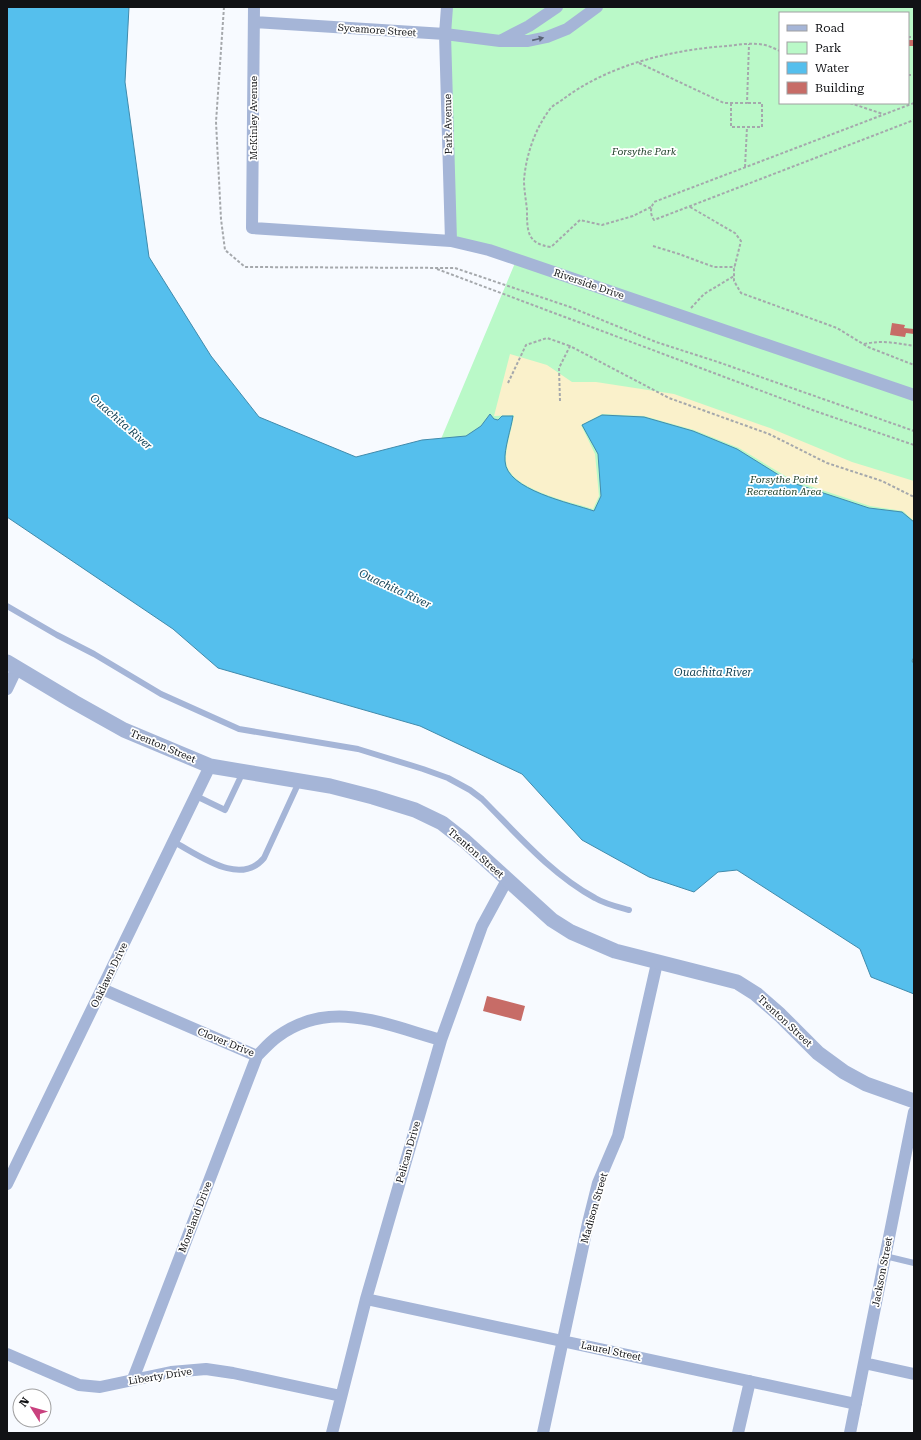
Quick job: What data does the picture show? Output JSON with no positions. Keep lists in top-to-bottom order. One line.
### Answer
{"streets":{"street":["Sycamore Street","McKinley Avenue","Park Avenue","Riverside Drive","Trenton Street","Oaklawn Drive","Clover Drive","Pelican Drive","Madison Street","Moreland Drive","Jackson Street","Laurel Street","Liberty Drive"]},"crossings":[["Sycamore Street","McKinley Avenue"],["Sycamore Street","Park Avenue"],["McKinley Avenue","Riverside Drive"],["Park Avenue","Riverside Drive"],["Trenton Street","Oaklawn Drive"],["Trenton Street","Pelican Drive"],["Trenton Street","Madison Street"],["Oaklawn Drive","Clover Drive"],["Clover Drive","Pelican Drive"],["Clover Drive","Moreland Drive"],["Pelican Drive","Laurel Street"],["Pelican Drive","Liberty Drive"],["Madison Street","Laurel Street"],["Moreland Drive","Liberty Drive"],["Jackson Street","Laurel Street"]],"water":["Ouachita River"],"parks":["Forsythe Park","Forsythe Point Recreation Area"],"legend":["Road","Park","Water","Building"],"north":"top left"}
